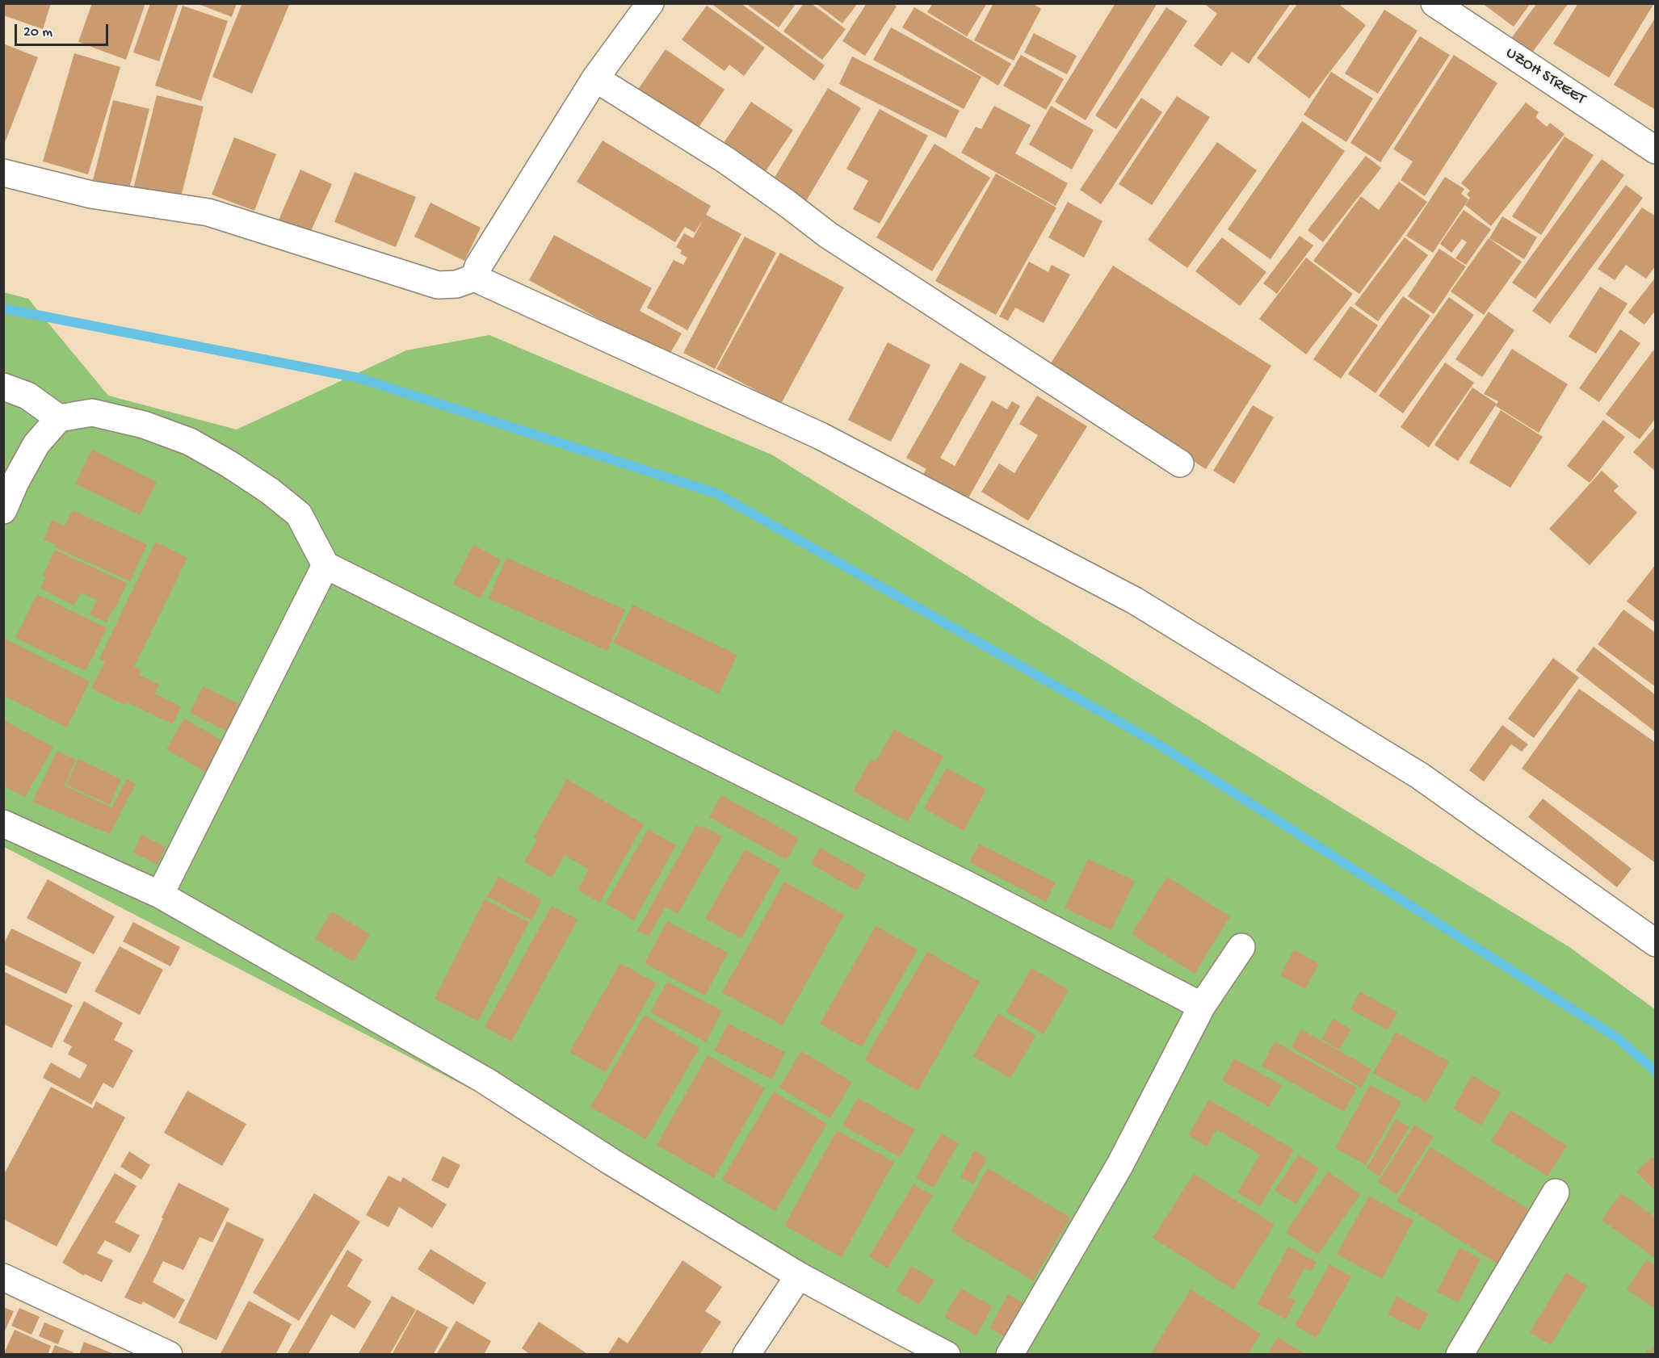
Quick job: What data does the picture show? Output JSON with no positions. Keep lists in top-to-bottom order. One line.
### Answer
{"streets":{"street":["UZOH STREET"]},"scale_bar":"20 m"}
